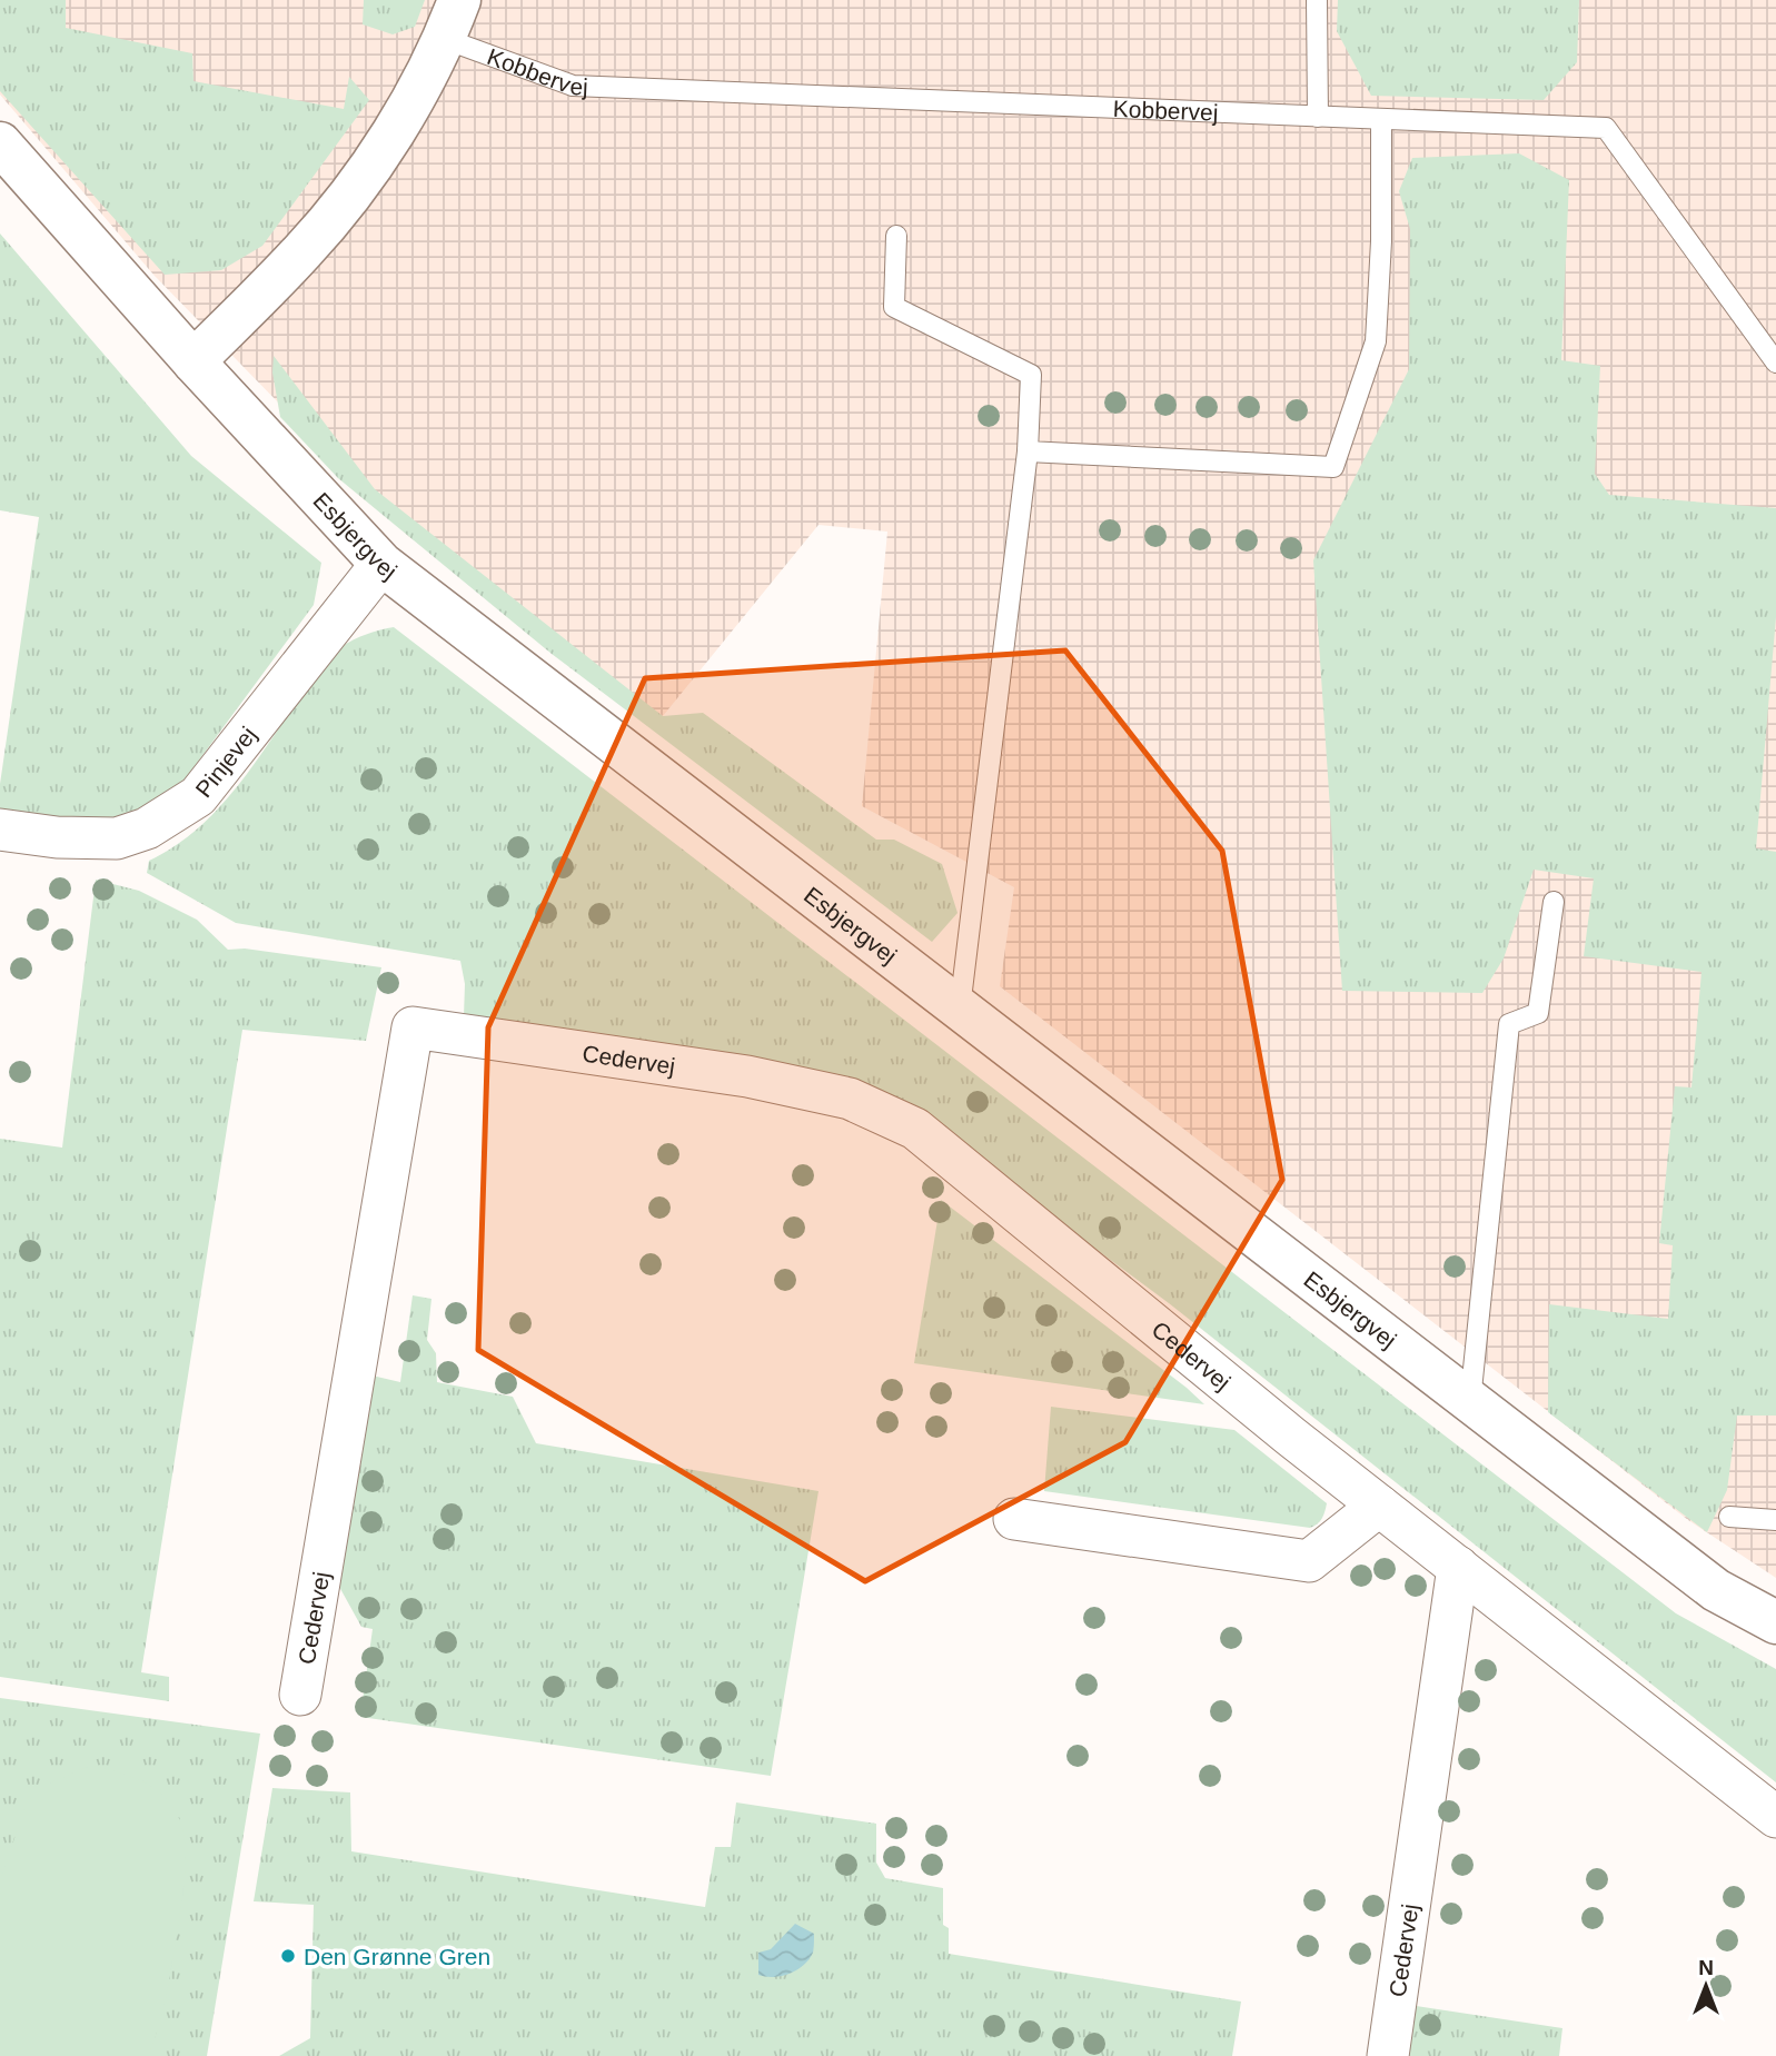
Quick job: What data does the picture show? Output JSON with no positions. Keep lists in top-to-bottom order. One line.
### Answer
{"streets":{"main road":["Kobbervej","Esbjergvej"],"street":["Pinjevej","Cedervej"]},"crossings":[["Kobbervej","Esbjergvej"],["Esbjergvej","Pinjevej"]],"places":["Den Grønne Gren"],"north":"top"}
